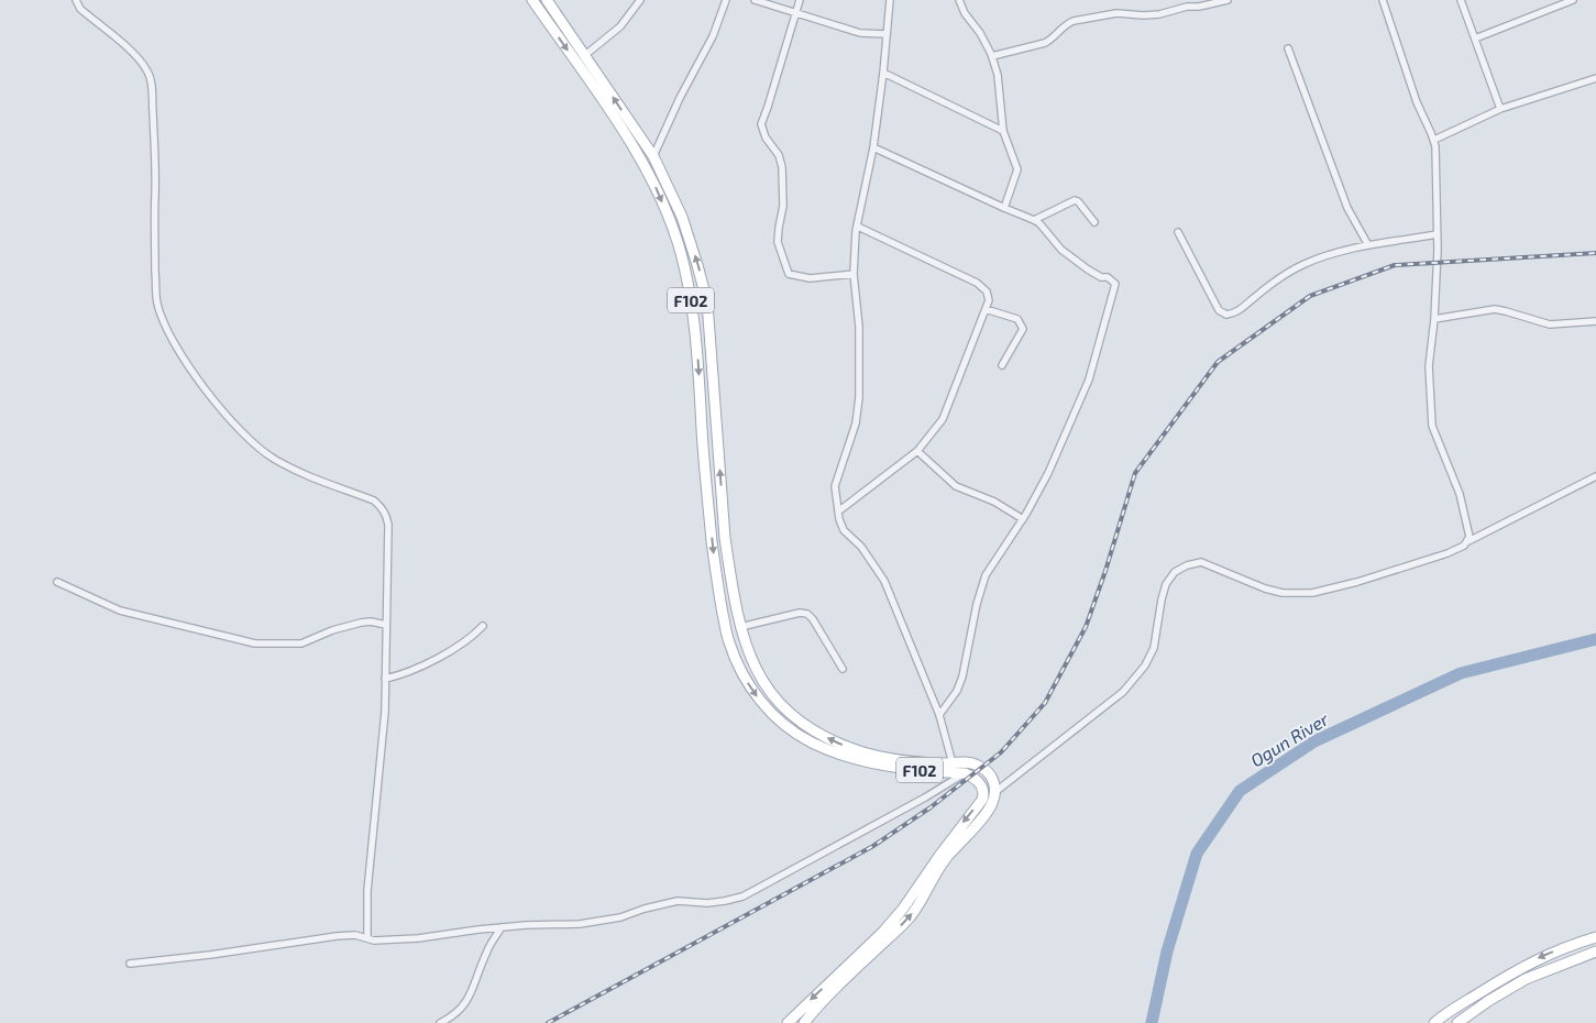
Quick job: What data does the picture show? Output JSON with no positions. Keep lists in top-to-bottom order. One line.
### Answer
{"streets":{"main road":["F102"]},"water":["Ogun River"]}
